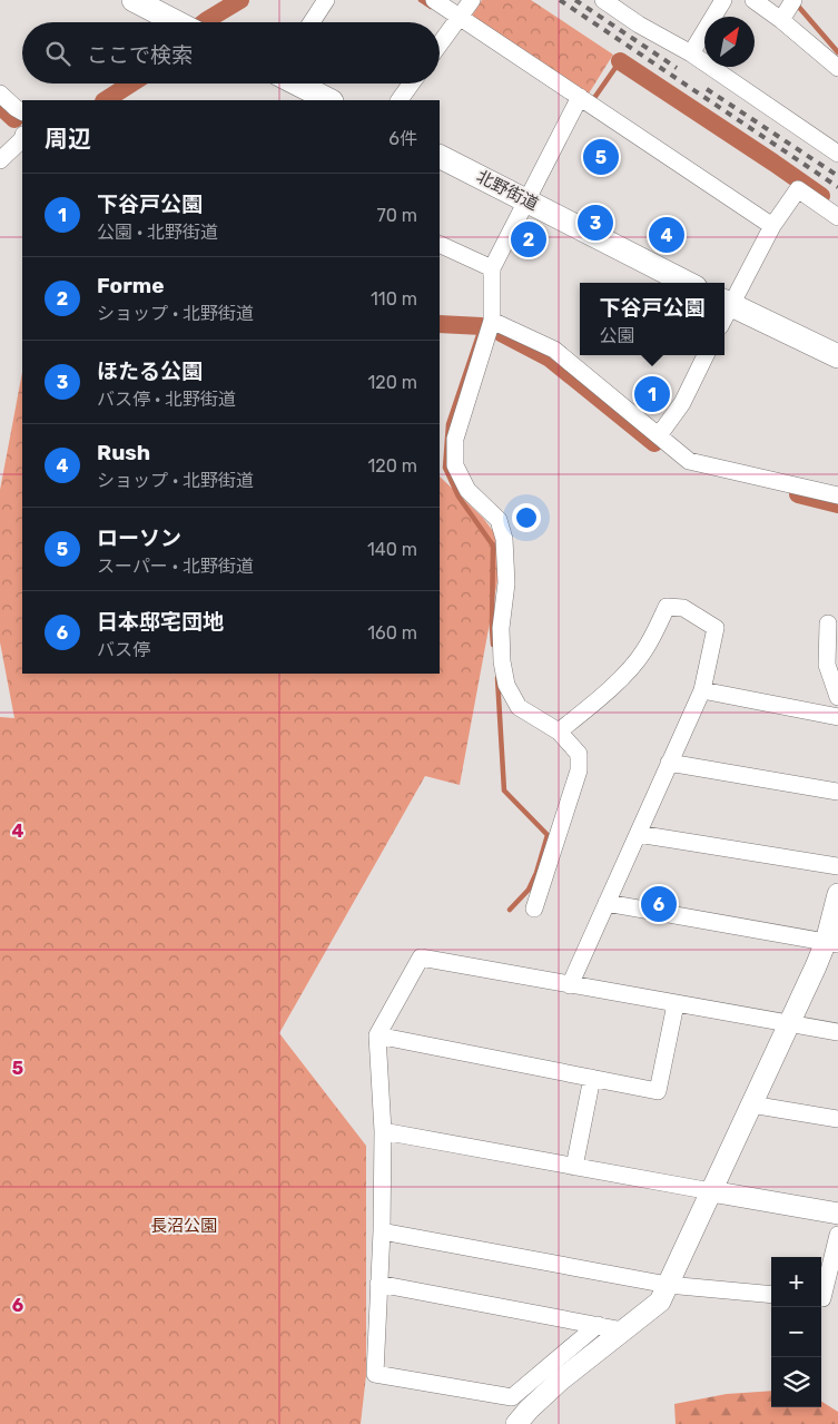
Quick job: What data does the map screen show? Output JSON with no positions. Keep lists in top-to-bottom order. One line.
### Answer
{"streets":{"main road":["北野街道"]},"parks":["長沼公園"],"north":"top right","page":{"search":"ここで検索","heading":["周辺","6件"],"pins":["5","3","4","2","1","6"],"list":[{"mark":"1","name":"下谷戸公園","note":"公園 · 北野街道","value":"70 m"},{"mark":"2","name":"Forme","note":"ショップ · 北野街道","value":"110 m"},{"mark":"3","name":"ほたる公園","note":"バス停 · 北野街道","value":"120 m"},{"mark":"4","name":"Rush","note":"ショップ · 北野街道","value":"120 m"},{"mark":"5","name":"ローソン","note":"スーパー · 北野街道","value":"140 m"},{"mark":"6","name":"日本邸宅団地","note":"バス停","value":"160 m"}],"popup":["下谷戸公園","公園"],"map_buttons":["+","−"]},"grid":{"rows":["4","5","6"]}}
